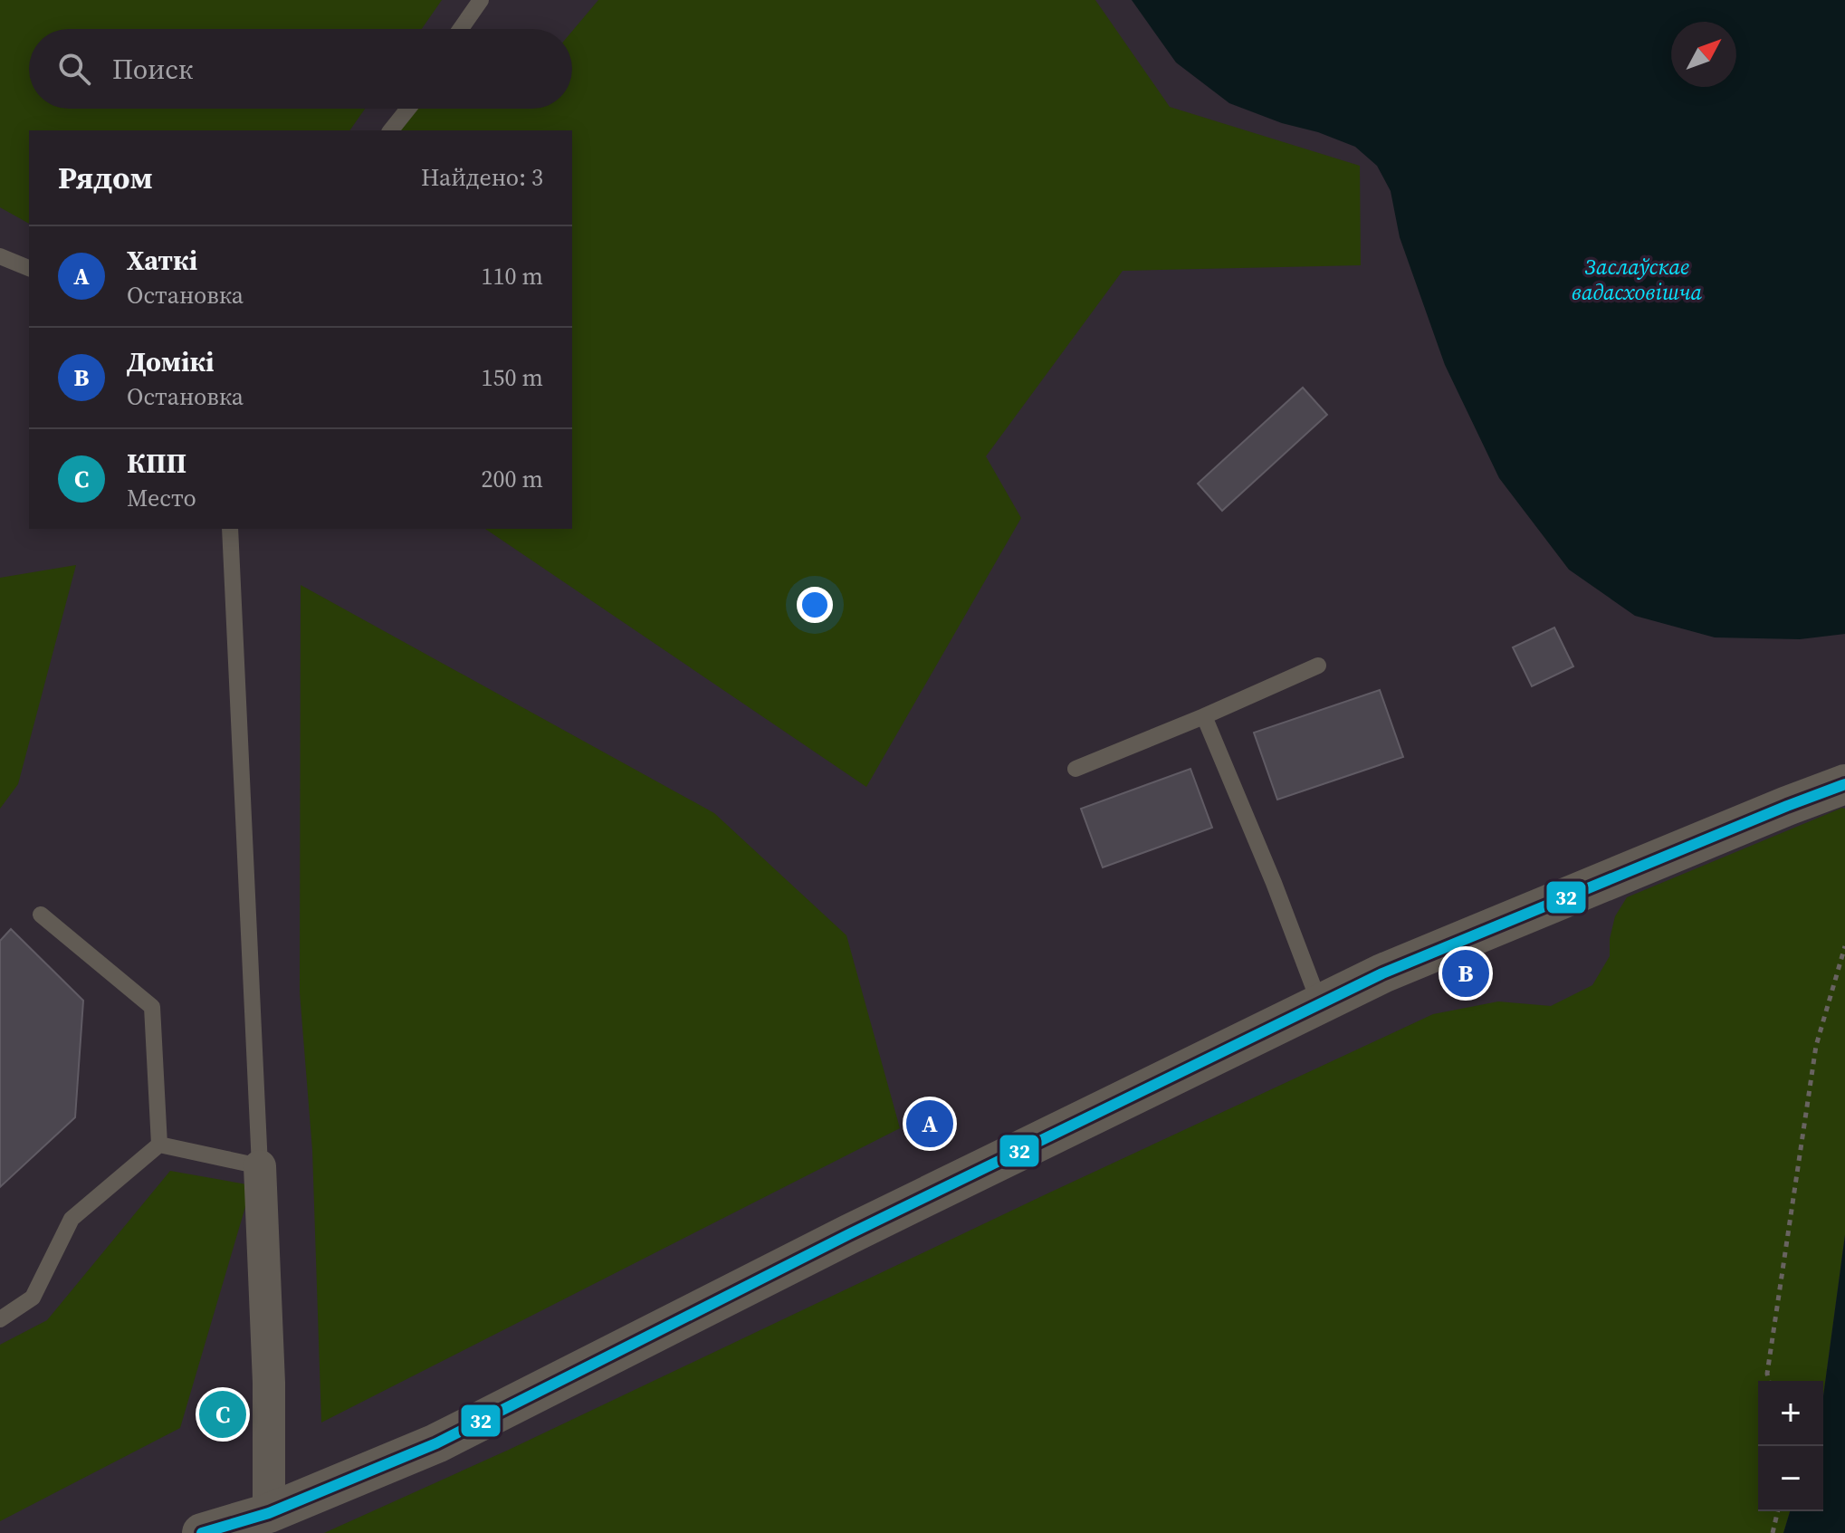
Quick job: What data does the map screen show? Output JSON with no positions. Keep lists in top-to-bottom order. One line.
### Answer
{"water":["Заслаўскае вадасховішча"],"lines":["transit line 32"],"north":"top right","page":{"search":"Поиск","heading":["Рядом","Найдено: 3"],"list":[{"mark":"A","name":"Хаткі","note":"Остановка","value":"110 m"},{"mark":"B","name":"Домікі","note":"Остановка","value":"150 m"},{"mark":"C","name":"КПП","note":"Место","value":"200 m"}],"pins":["B","A","C"],"map_buttons":["+","−"]}}
